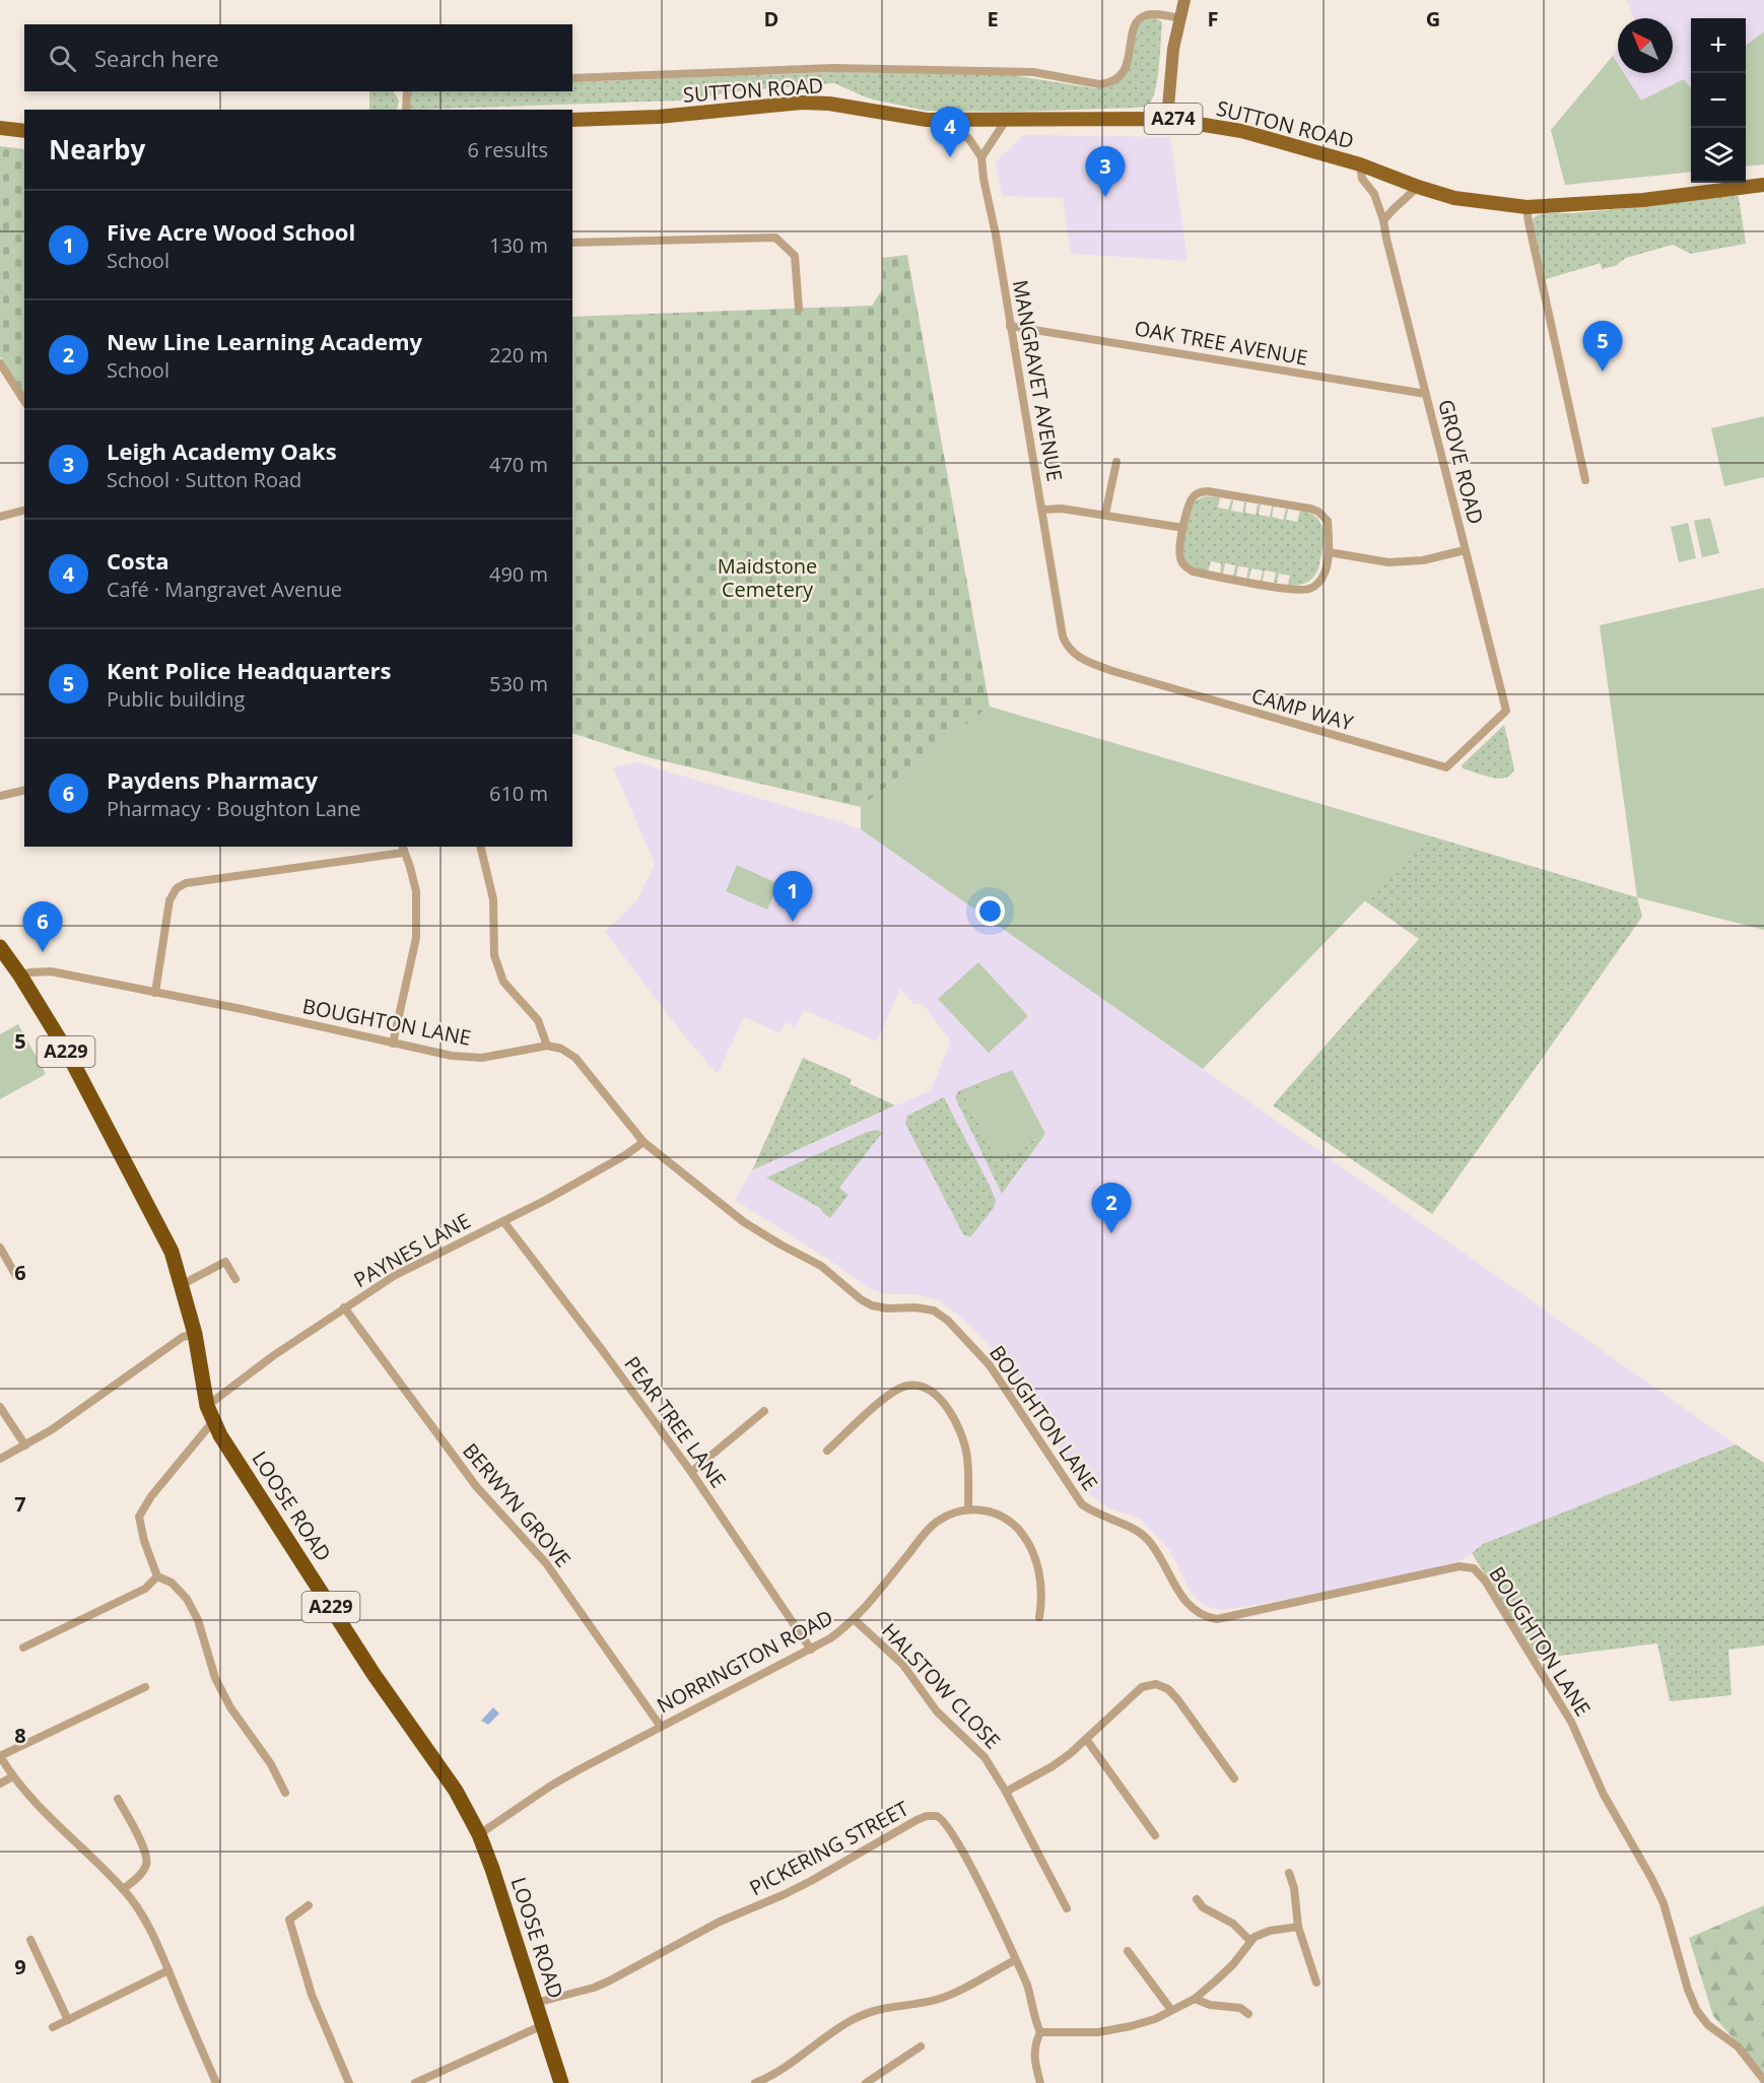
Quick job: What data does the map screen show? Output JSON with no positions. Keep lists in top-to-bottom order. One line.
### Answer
{"streets":{"highway":["A229","LOOSE ROAD"],"main road":["SUTTON ROAD","A274"],"street":["OAK TREE AVENUE","MANGRAVET AVENUE","GROVE ROAD","CAMP WAY","BOUGHTON LANE","PAYNES LANE","PEAR TREE LANE","BERWYN GROVE","NORRINGTON ROAD","HALSTOW CLOSE","PICKERING STREET"]},"crossings":[["SUTTON ROAD","GROVE ROAD"],["OAK TREE AVENUE","MANGRAVET AVENUE"],["OAK TREE AVENUE","GROVE ROAD"],["MANGRAVET AVENUE","CAMP WAY"],["GROVE ROAD","CAMP WAY"],["BOUGHTON LANE","PAYNES LANE"],["BOUGHTON LANE","LOOSE ROAD"],["PAYNES LANE","PEAR TREE LANE"],["PAYNES LANE","BERWYN GROVE"],["PAYNES LANE","LOOSE ROAD"],["PEAR TREE LANE","NORRINGTON ROAD"],["BERWYN GROVE","NORRINGTON ROAD"],["LOOSE ROAD","NORRINGTON ROAD"],["LOOSE ROAD","PICKERING STREET"],["NORRINGTON ROAD","HALSTOW CLOSE"]],"parks":["Maidstone Cemetery"],"north":"top left","page":{"map_buttons":["+","−"],"search":"Search here","pins":["4","3","5","1","6","2"],"heading":["Nearby","6 results"],"list":[{"mark":"1","name":"Five Acre Wood School","note":"School","value":"130 m"},{"mark":"2","name":"New Line Learning Academy","note":"School","value":"220 m"},{"mark":"3","name":"Leigh Academy Oaks","note":"School · Sutton Road","value":"470 m"},{"mark":"4","name":"Costa","note":"Café · Mangravet Avenue","value":"490 m"},{"mark":"5","name":"Kent Police Headquarters","note":"Public building","value":"530 m"},{"mark":"6","name":"Paydens Pharmacy","note":"Pharmacy · Boughton Lane","value":"610 m"}]},"grid":{"columns":["D","E","F","G"],"rows":["5","6","7","8","9"]}}
